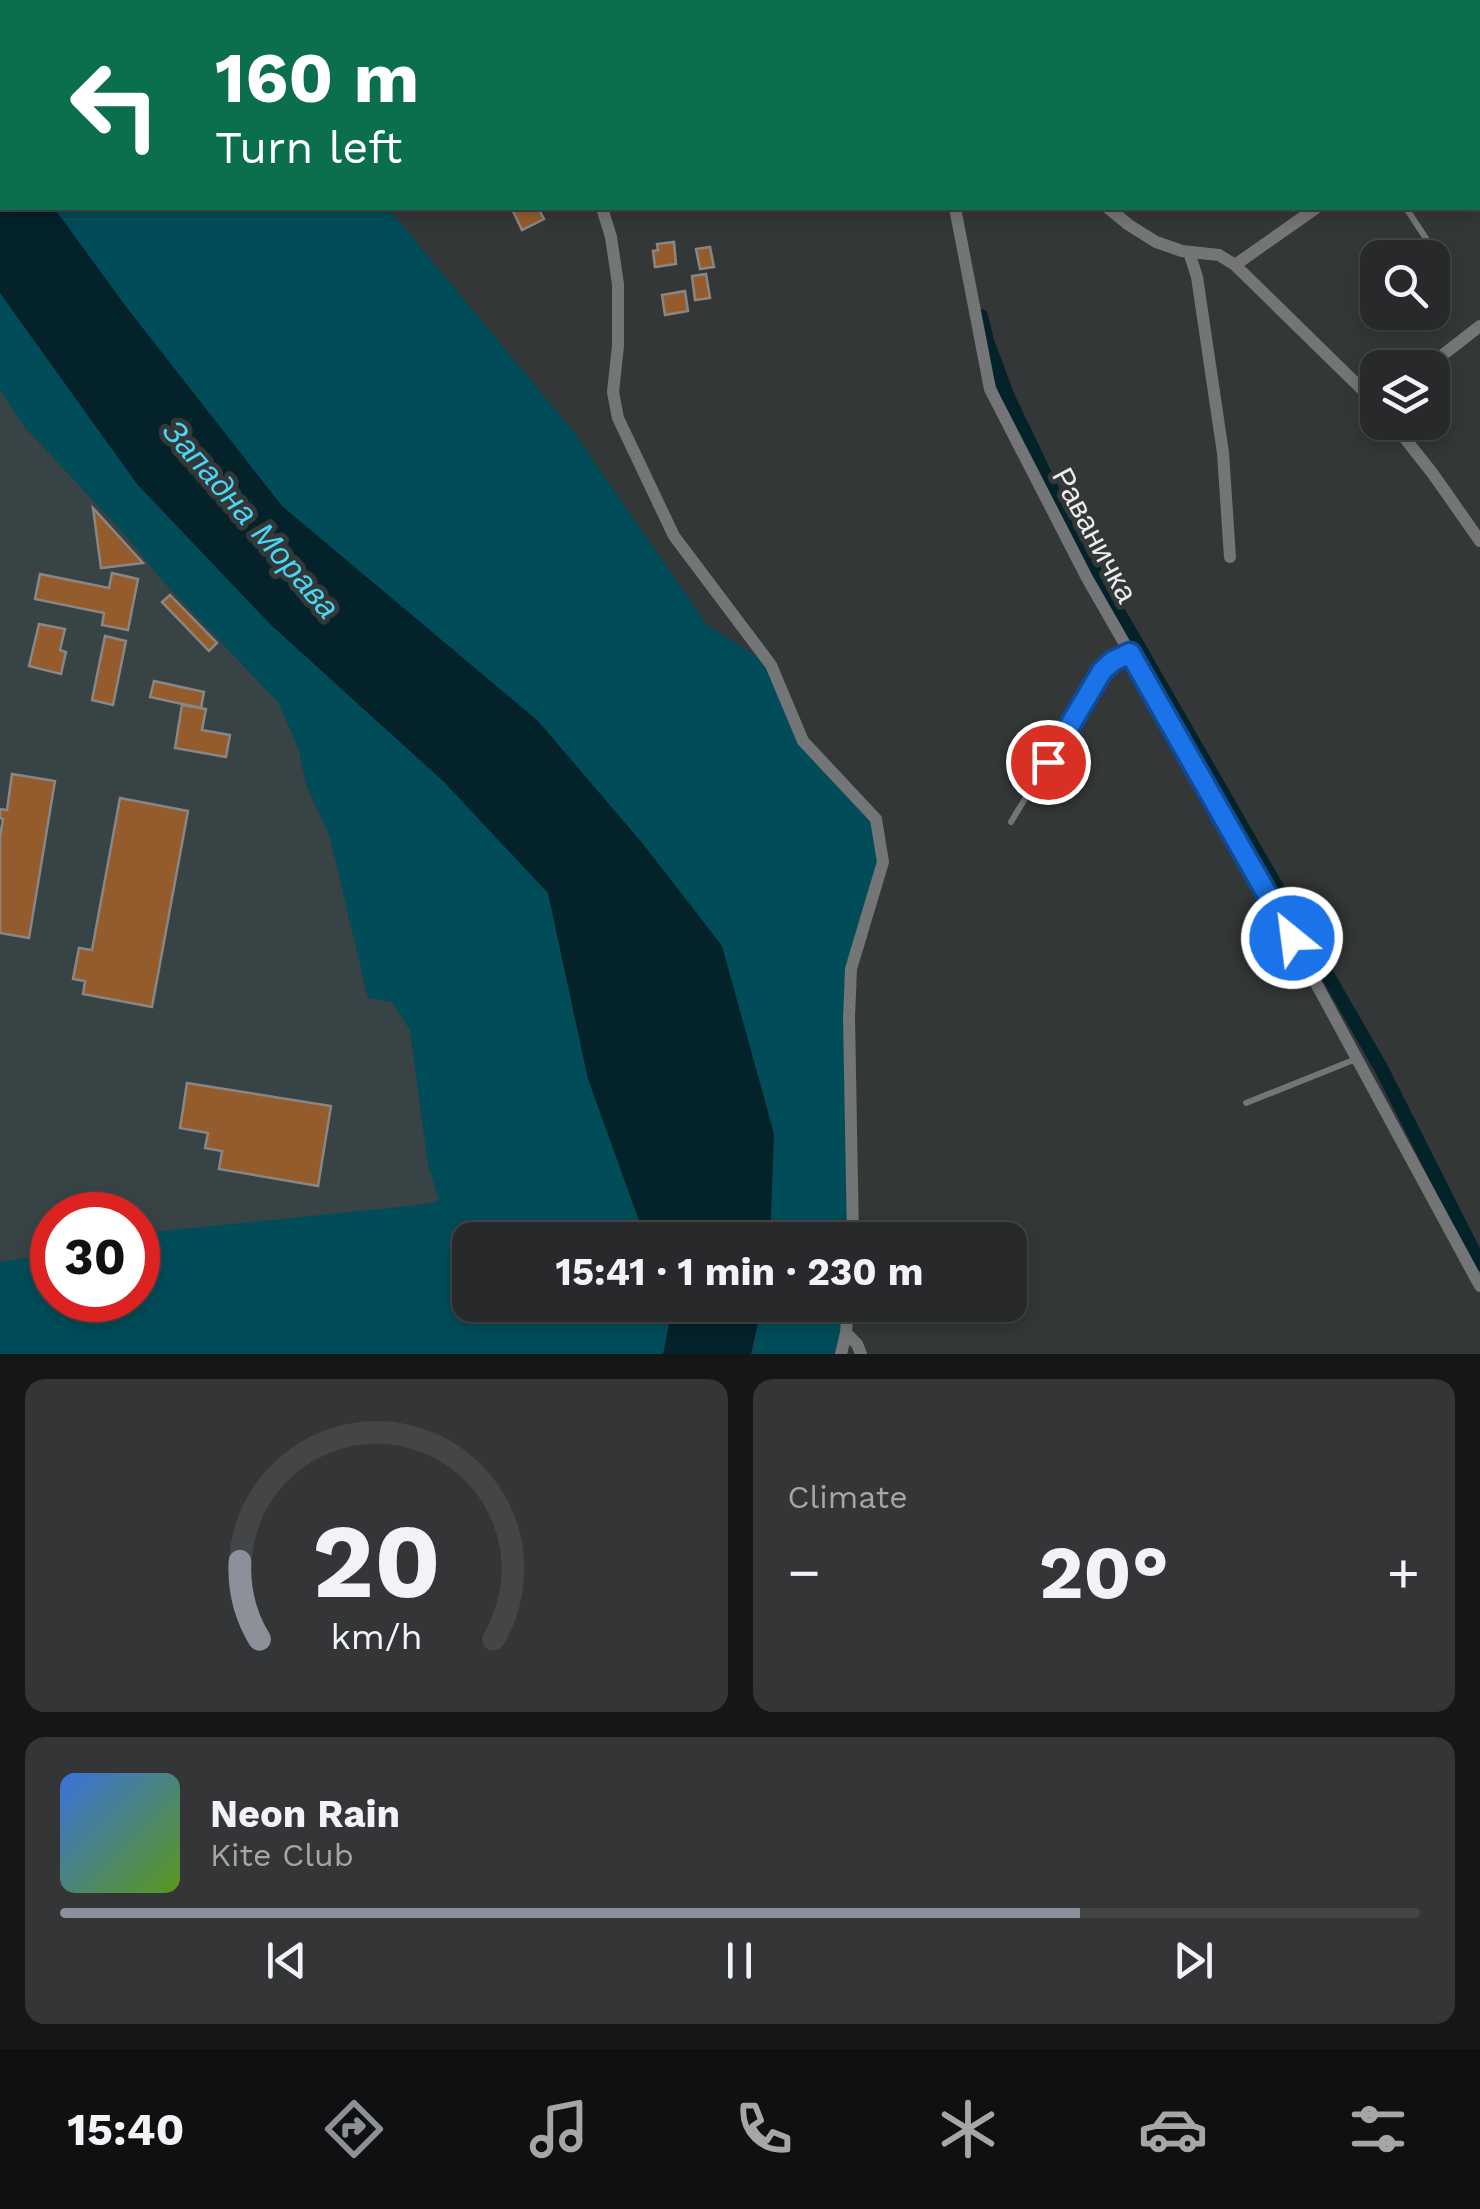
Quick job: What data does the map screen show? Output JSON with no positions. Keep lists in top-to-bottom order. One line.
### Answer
{"streets":{"street":["Раваничка"]},"water":["Западна Морава"],"page":{"turn":["160 m","Turn left"],"limit":"30","trip":"15:41 · 1 min · 230 m","tile":"Climate","heat":["−","20°","+"],"song":["Neon Rain","Kite Club"],"tabs":"15:40","gauge":["20","km/h"]}}
